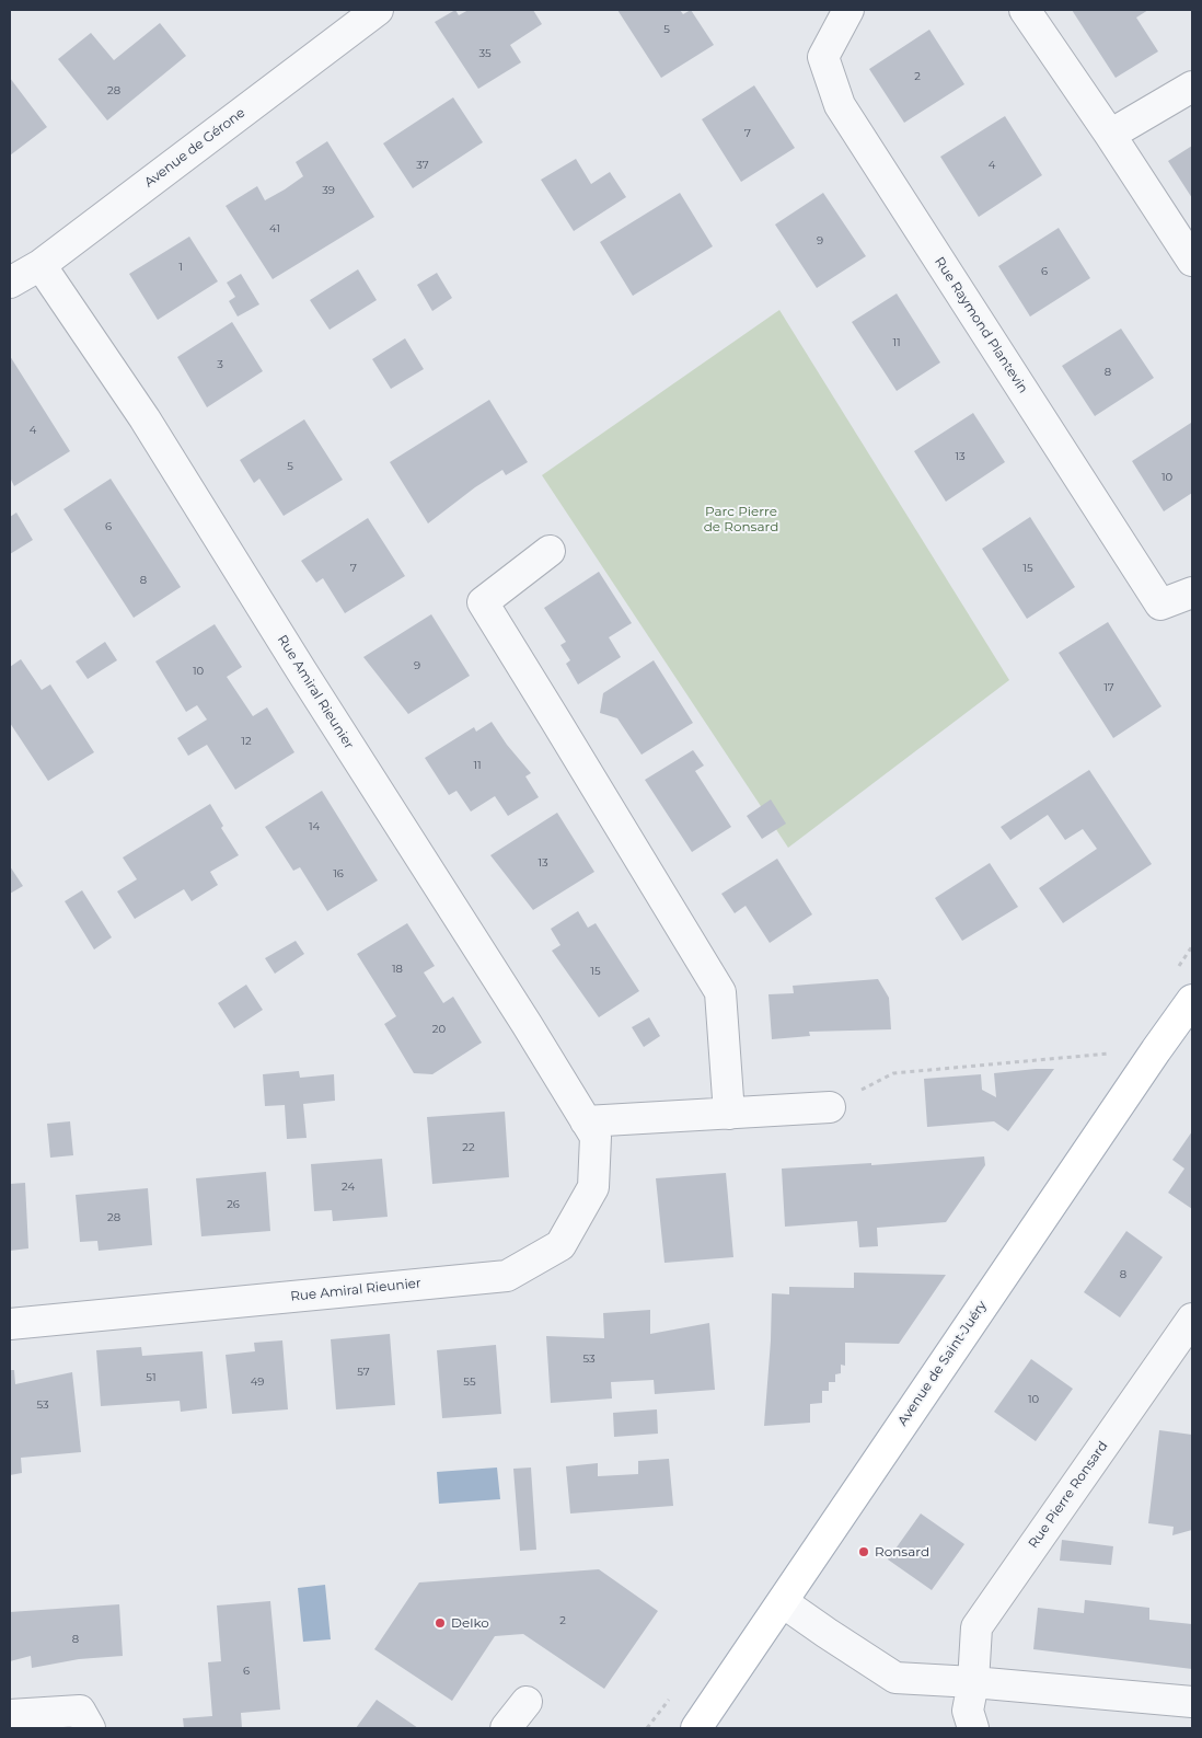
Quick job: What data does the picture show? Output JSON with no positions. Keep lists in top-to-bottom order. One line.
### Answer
{"streets":{"main road":["Avenue de Saint-Juéry"],"street":["Avenue de Gérone","Rue Raymond Plantevin","Rue Amiral Rieunier","Rue Pierre Ronsard"]},"crossings":[["Avenue de Gérone","Rue Amiral Rieunier"]],"parks":["Parc Pierre de Ronsard"],"places":["Ronsard","Delko"],"house_numbers":["5","35","2","28","7","37","4","39","41","9","1","6","11","3","8","4","13","5","10","6","7","15","8","9","10","17","12","11","14","13","16","18","15","20","22","24","26","28","8","53","57","51","49","55","10","53","2","8","6"]}
